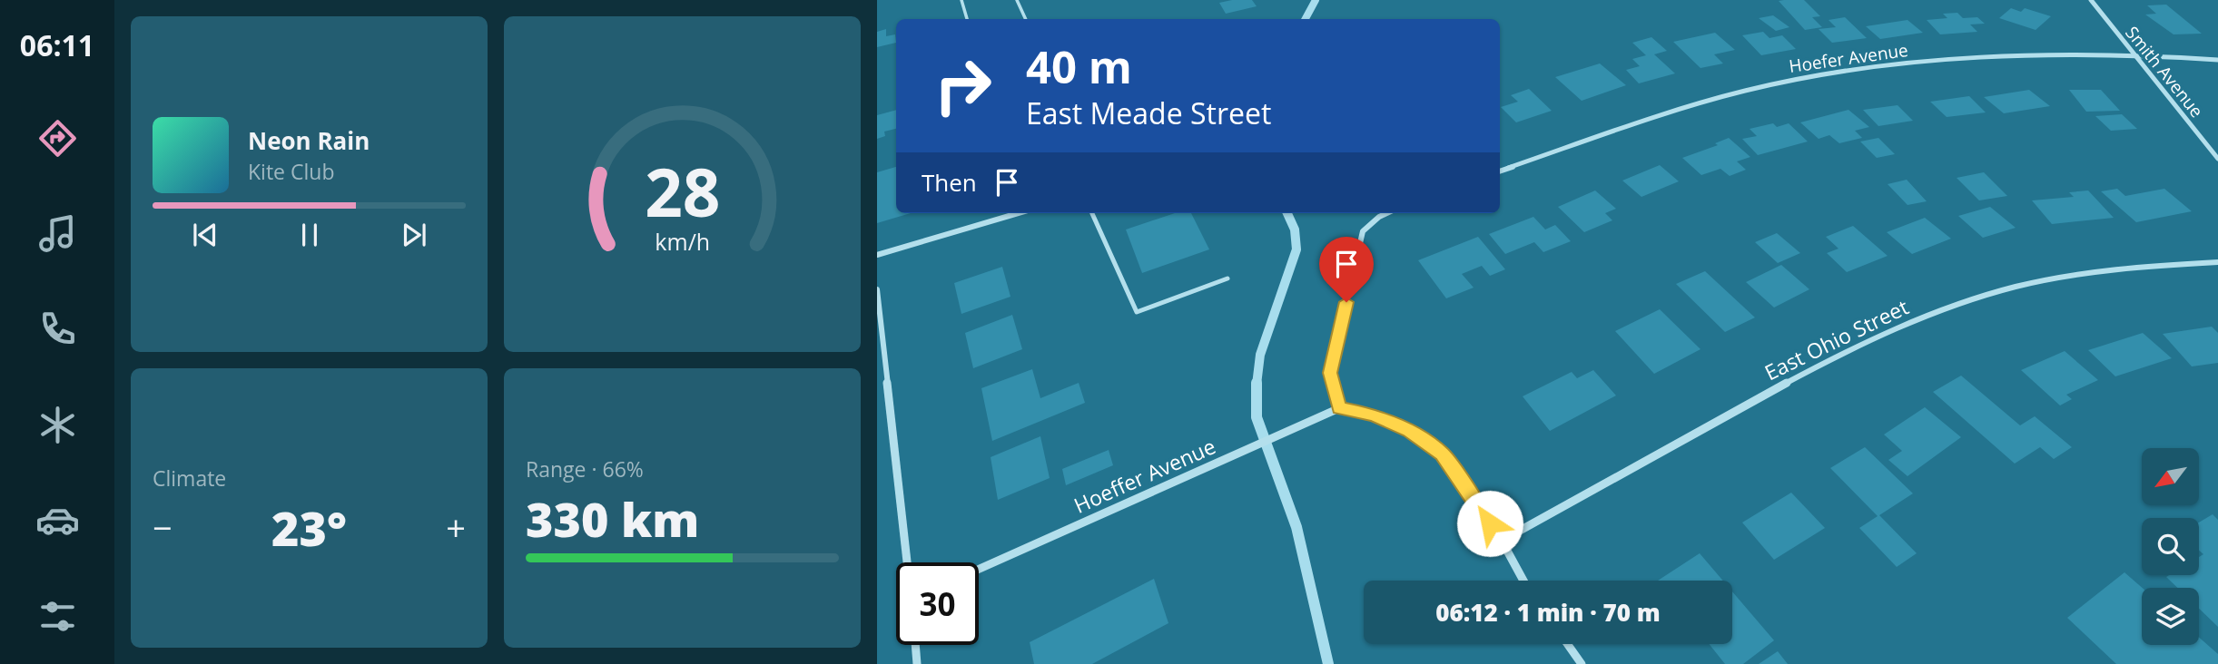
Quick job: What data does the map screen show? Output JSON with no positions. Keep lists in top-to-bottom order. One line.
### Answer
{"streets":{"street":["Hoefer Avenue","Smith Avenue","East Ohio Street","Hoeffer Avenue"]},"crossings":[["Hoefer Avenue","Smith Avenue"]],"north":"bottom left","page":{"tabs":"06:11","turn":["40 m","East Meade Street"],"song":["Neon Rain","Kite Club"],"then":"Then","tile":["Climate",["Range · 66%","330 km"]],"heat":["−","23°","+"],"limit":"30","trip":"06:12 · 1 min · 70 m","gauge":["28","km/h"]}}
